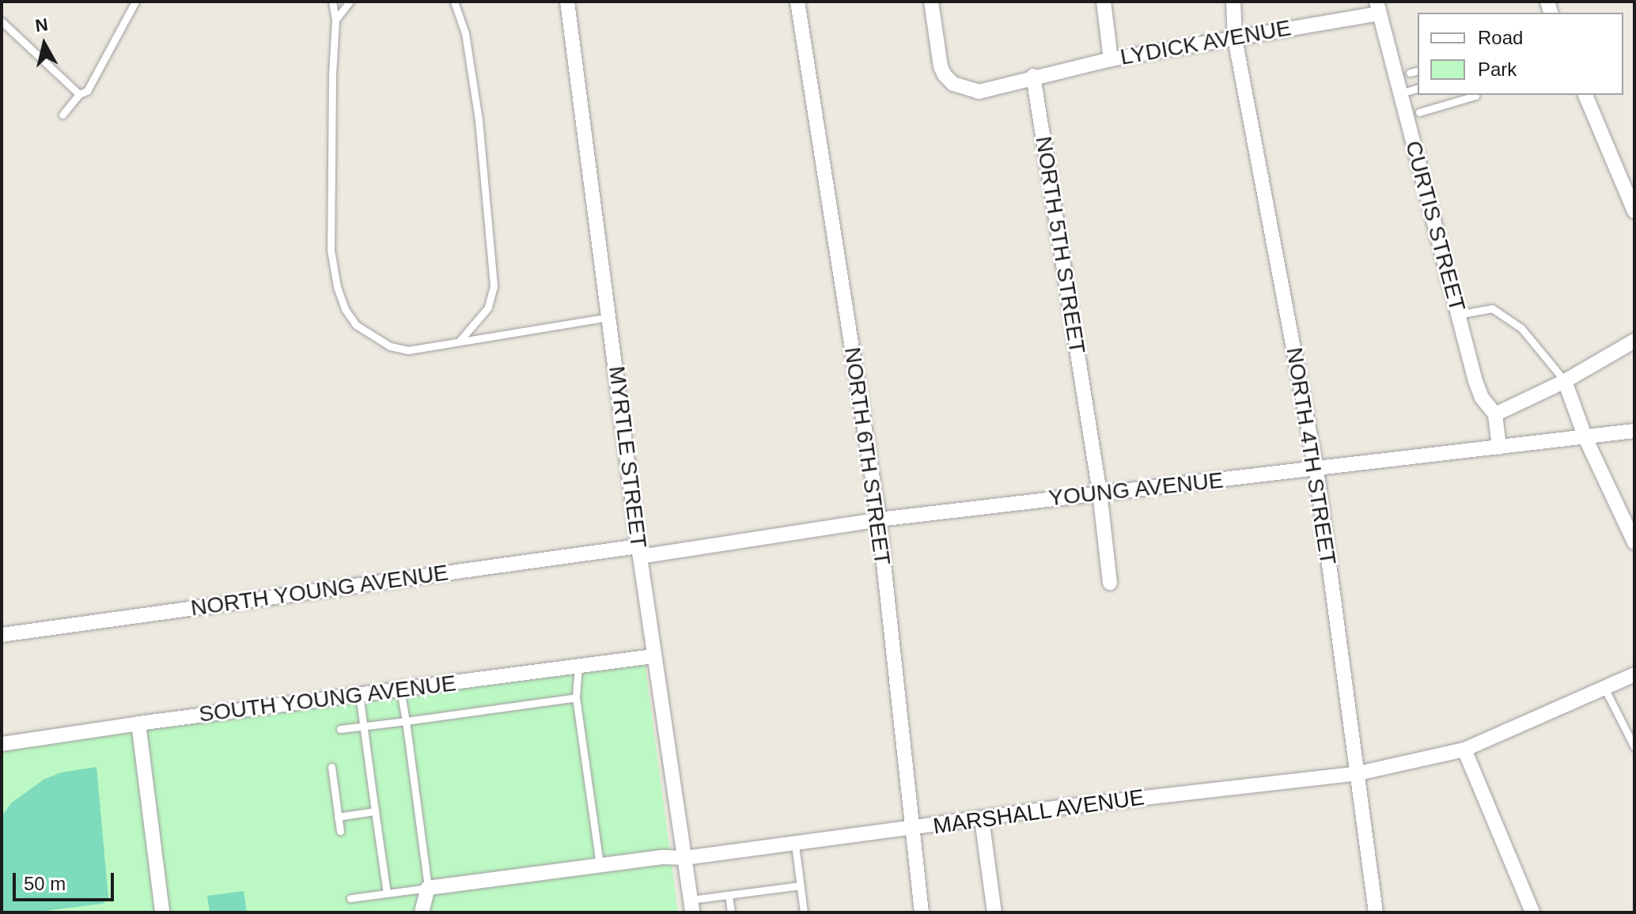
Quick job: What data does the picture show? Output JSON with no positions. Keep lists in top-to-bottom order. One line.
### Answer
{"streets":{"street":["LYDICK AVENUE","CURTIS STREET","NORTH 5TH STREET","NORTH 6TH STREET","NORTH 4TH STREET","MYRTLE STREET","YOUNG AVENUE","NORTH YOUNG AVENUE","SOUTH YOUNG AVENUE","MARSHALL AVENUE"]},"crossings":[["LYDICK AVENUE","CURTIS STREET"],["LYDICK AVENUE","NORTH 5TH STREET"],["LYDICK AVENUE","NORTH 4TH STREET"],["CURTIS STREET","YOUNG AVENUE"],["NORTH 5TH STREET","YOUNG AVENUE"],["NORTH 6TH STREET","YOUNG AVENUE"],["NORTH 6TH STREET","MARSHALL AVENUE"],["NORTH 4TH STREET","YOUNG AVENUE"],["NORTH 4TH STREET","MARSHALL AVENUE"],["MYRTLE STREET","YOUNG AVENUE"],["MYRTLE STREET","NORTH YOUNG AVENUE"],["MYRTLE STREET","SOUTH YOUNG AVENUE"],["MYRTLE STREET","MARSHALL AVENUE"],["YOUNG AVENUE","NORTH YOUNG AVENUE"]],"legend":["Road","Park"],"scale_bar":"50 m","north":"top"}
